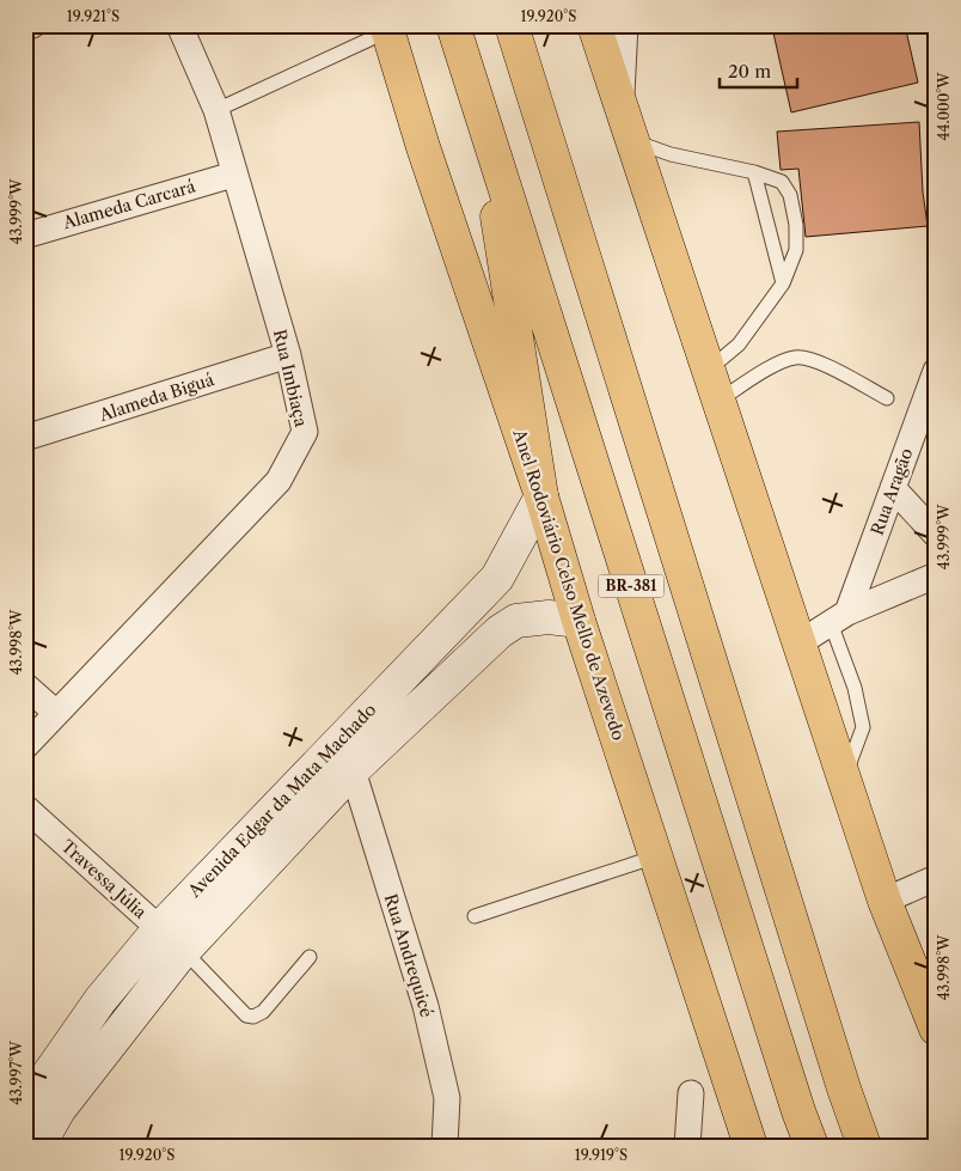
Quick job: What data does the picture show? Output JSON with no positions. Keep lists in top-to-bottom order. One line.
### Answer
{"streets":{"main road":["Anel Rodoviário Celso Mello de Azevedo","BR-381"],"street":["Alameda Carcará","Rua Imbiaça","Alameda Biguá","Rua Aragão","Avenida Edgar da Mata Machado","Travessa Júlia","Rua Andrequicé"]},"crossings":[["Alameda Carcará","Rua Imbiaça"],["Rua Imbiaça","Alameda Biguá"],["Anel Rodoviário Celso Mello de Azevedo","Avenida Edgar da Mata Machado"],["Avenida Edgar da Mata Machado","Travessa Júlia"],["Avenida Edgar da Mata Machado","Rua Andrequicé"]],"scale_bar":"20 m","coordinates":["19.921°S","19.920°S","44.000°W","43.999°W","43.998°W","43.997°W","19.919°S"]}
